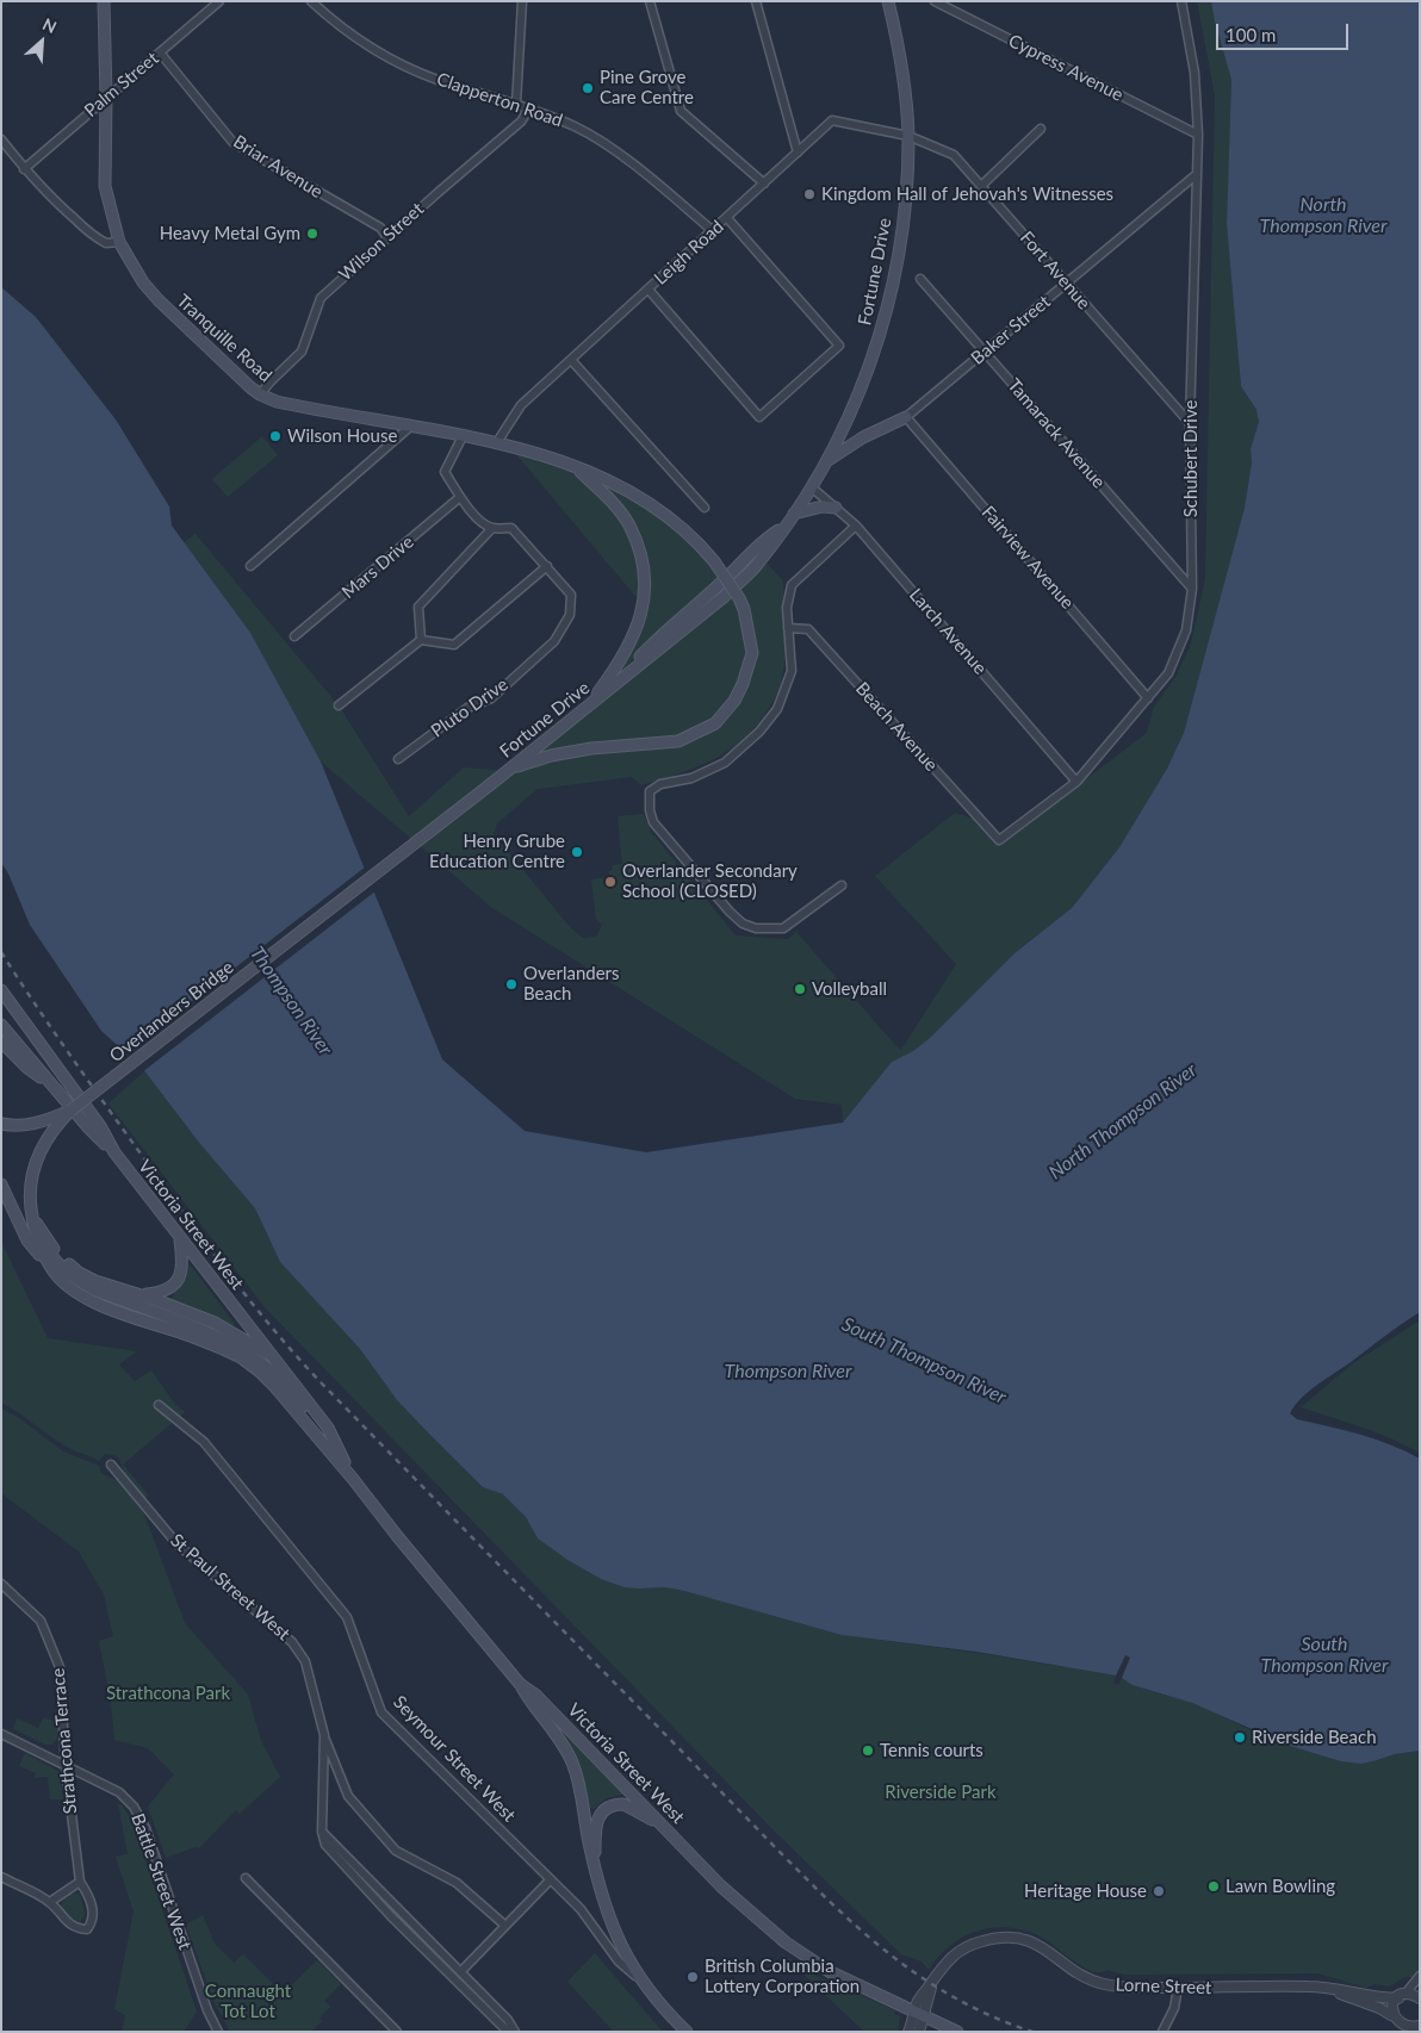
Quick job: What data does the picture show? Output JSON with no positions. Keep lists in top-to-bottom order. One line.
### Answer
{"streets":{"main road":["Fortune Drive","Tranquille Road","Overlanders Bridge","Victoria Street West","Seymour Street West"],"street":["Cypress Avenue","Palm Street","Clapperton Road","Briar Avenue","Wilson Street","Leigh Road","Fort Avenue","Baker Street","Tamarack Avenue","Schubert Drive","Fairview Avenue","Mars Drive","Larch Avenue","Pluto Drive","Beach Avenue","St Paul Street West","Strathcona Terrace","Battle Street West","Lorne Street"]},"crossings":[["Cypress Avenue","Schubert Drive"],["Palm Street","Briar Avenue"],["Palm Street","Tranquille Road"],["Clapperton Road","Wilson Street"],["Clapperton Road","Leigh Road"],["Briar Avenue","Wilson Street"],["Wilson Street","Tranquille Road"],["Leigh Road","Fort Avenue"],["Leigh Road","Fortune Drive"],["Leigh Road","Tranquille Road"],["Fort Avenue","Fortune Drive"],["Fort Avenue","Baker Street"],["Fort Avenue","Schubert Drive"],["Fortune Drive","Tranquille Road"],["Fortune Drive","Larch Avenue"],["Fortune Drive","Overlanders Bridge"],["Baker Street","Tamarack Avenue"],["Baker Street","Schubert Drive"],["Baker Street","Fairview Avenue"],["Tamarack Avenue","Schubert Drive"],["Schubert Drive","Fairview Avenue"],["Schubert Drive","Larch Avenue"],["Schubert Drive","Beach Avenue"],["Overlanders Bridge","Victoria Street West"],["Victoria Street West","Seymour Street West"],["Victoria Street West","Lorne Street"],["Strathcona Terrace","Battle Street West"]],"water":["North Thompson River","Thompson River","South Thompson River"],"parks":["Strathcona Park","Riverside Park","Connaught Tot Lot"],"places":["Pine Grove Care Centre","Kingdom Hall of Jehovah's Witnesses","Heavy Metal Gym","Wilson House","Henry Grube Education Centre","Overlander Secondary School (CLOSED)","Overlanders Beach","Volleyball","Riverside Beach","Tennis courts","Lawn Bowling","Heritage House","British Columbia Lottery Corporation"],"scale_bar":"100 m","north":"top right"}
